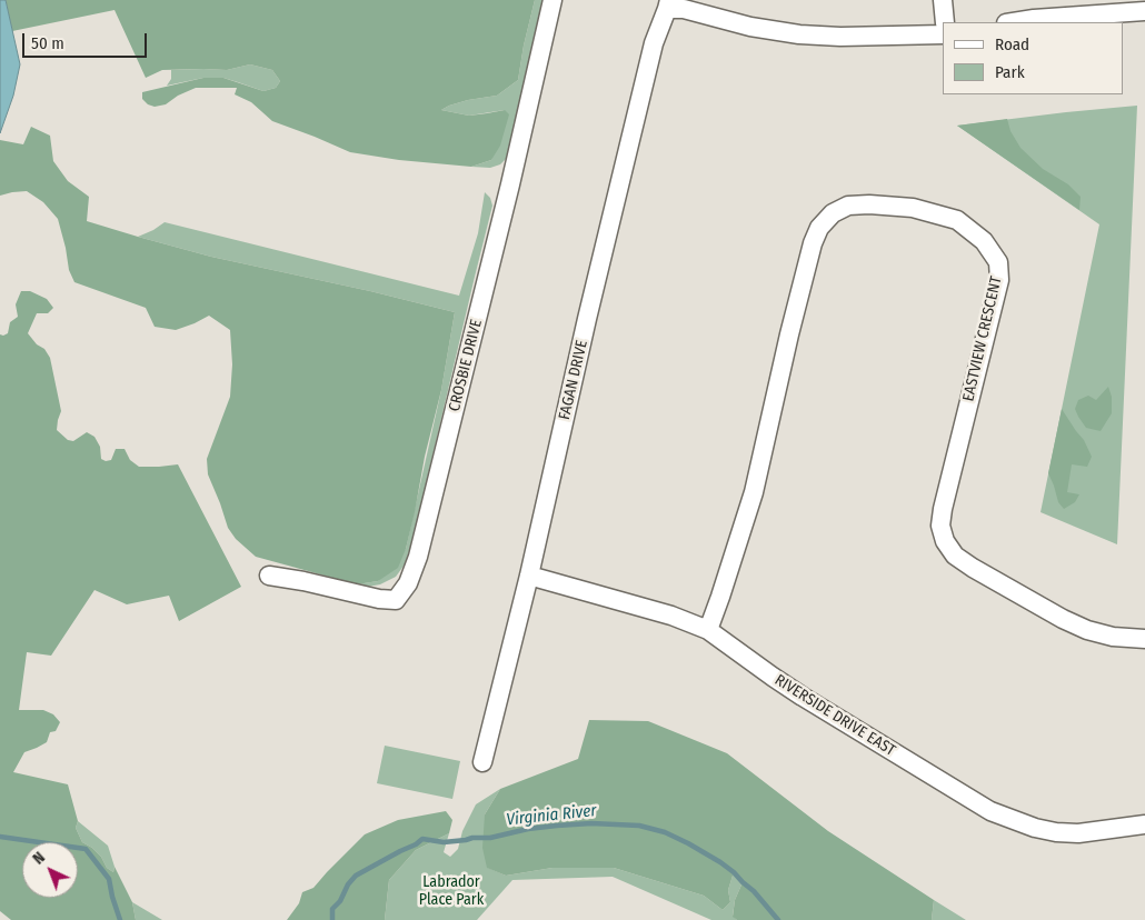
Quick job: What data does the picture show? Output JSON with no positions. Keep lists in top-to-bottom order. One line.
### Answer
{"streets":{"street":["EASTVIEW CRESCENT","CROSBIE DRIVE","FAGAN DRIVE","RIVERSIDE DRIVE EAST"]},"crossings":[["EASTVIEW CRESCENT","RIVERSIDE DRIVE EAST"],["FAGAN DRIVE","RIVERSIDE DRIVE EAST"]],"water":["Virginia River"],"parks":["Labrador Place Park"],"legend":["Road","Park"],"scale_bar":"50 m","north":"top left"}
